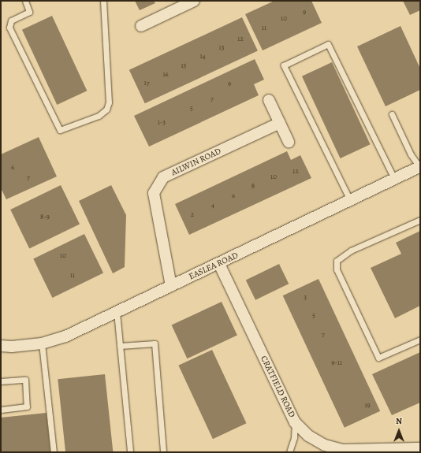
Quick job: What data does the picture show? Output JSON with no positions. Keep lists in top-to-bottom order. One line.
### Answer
{"streets":{"street":["AILWIN ROAD","EASLEA ROAD","CRATFIELD ROAD"]},"crossings":[["AILWIN ROAD","EASLEA ROAD"],["EASLEA ROAD","CRATFIELD ROAD"]],"house_numbers":["9","10","11","12","13","14","15","16","17","9","7","5","1-3","6","12","10","7","8","6","4","2","8-9","10","11","3","5","7","9-11","19"],"north":"top"}
